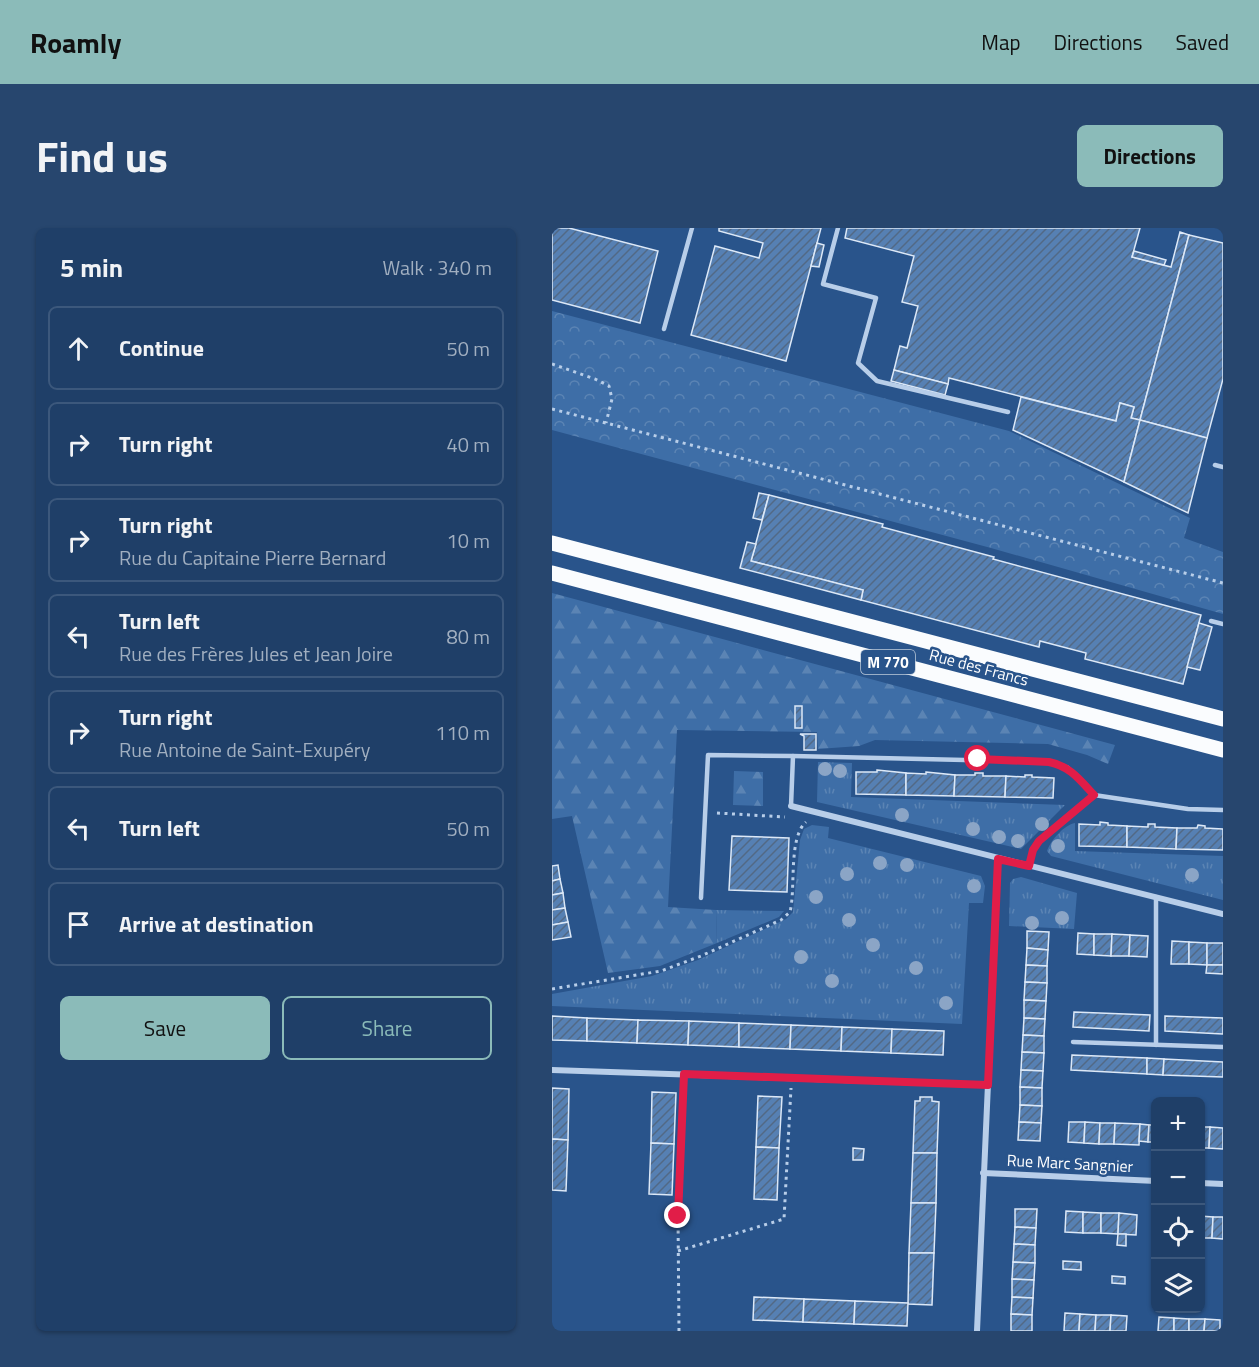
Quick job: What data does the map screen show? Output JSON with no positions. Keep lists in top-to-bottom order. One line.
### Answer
{"streets":{"main road":["M 770","Rue des Francs"],"street":["Rue Marc Sangnier"]},"page":{"header":"Roamly","nav":["Map","Directions","Saved"],"title":"Find us","buttons":["Directions",["Save","Share"]],"heading":["5 min","Walk · 340 m"],"list":[["Continue","50 m"],["Turn right","40 m"],["Turn right","Rue du Capitaine Pierre Bernard","10 m"],["Turn left","Rue des Frères Jules et Jean Joire","80 m"],["Turn right","Rue Antoine de Saint-Exupéry","110 m"],["Turn left","50 m"],"Arrive at destination"],"map_buttons":["+","−"]}}
